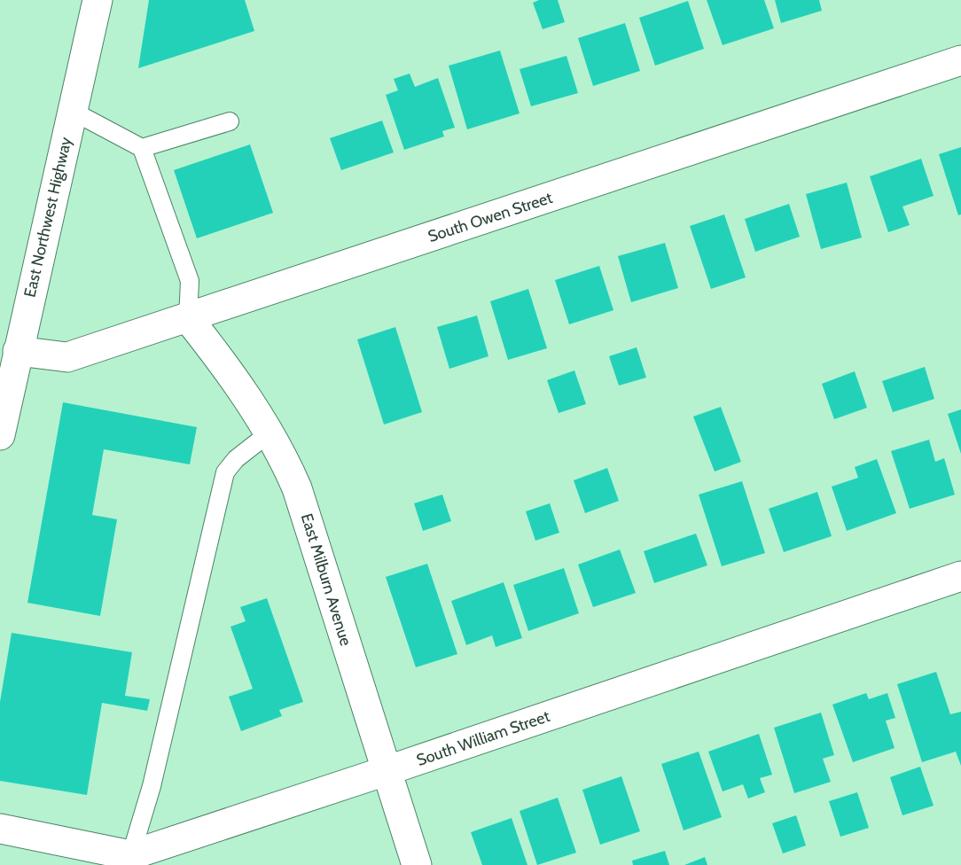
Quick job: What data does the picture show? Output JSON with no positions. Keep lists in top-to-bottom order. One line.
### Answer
{"streets":{"street":["East Northwest Highway","South Owen Street","East Milburn Avenue","South William Street"]},"crossings":[["East Northwest Highway","South Owen Street"],["South Owen Street","East Milburn Avenue"],["East Milburn Avenue","South William Street"]]}
